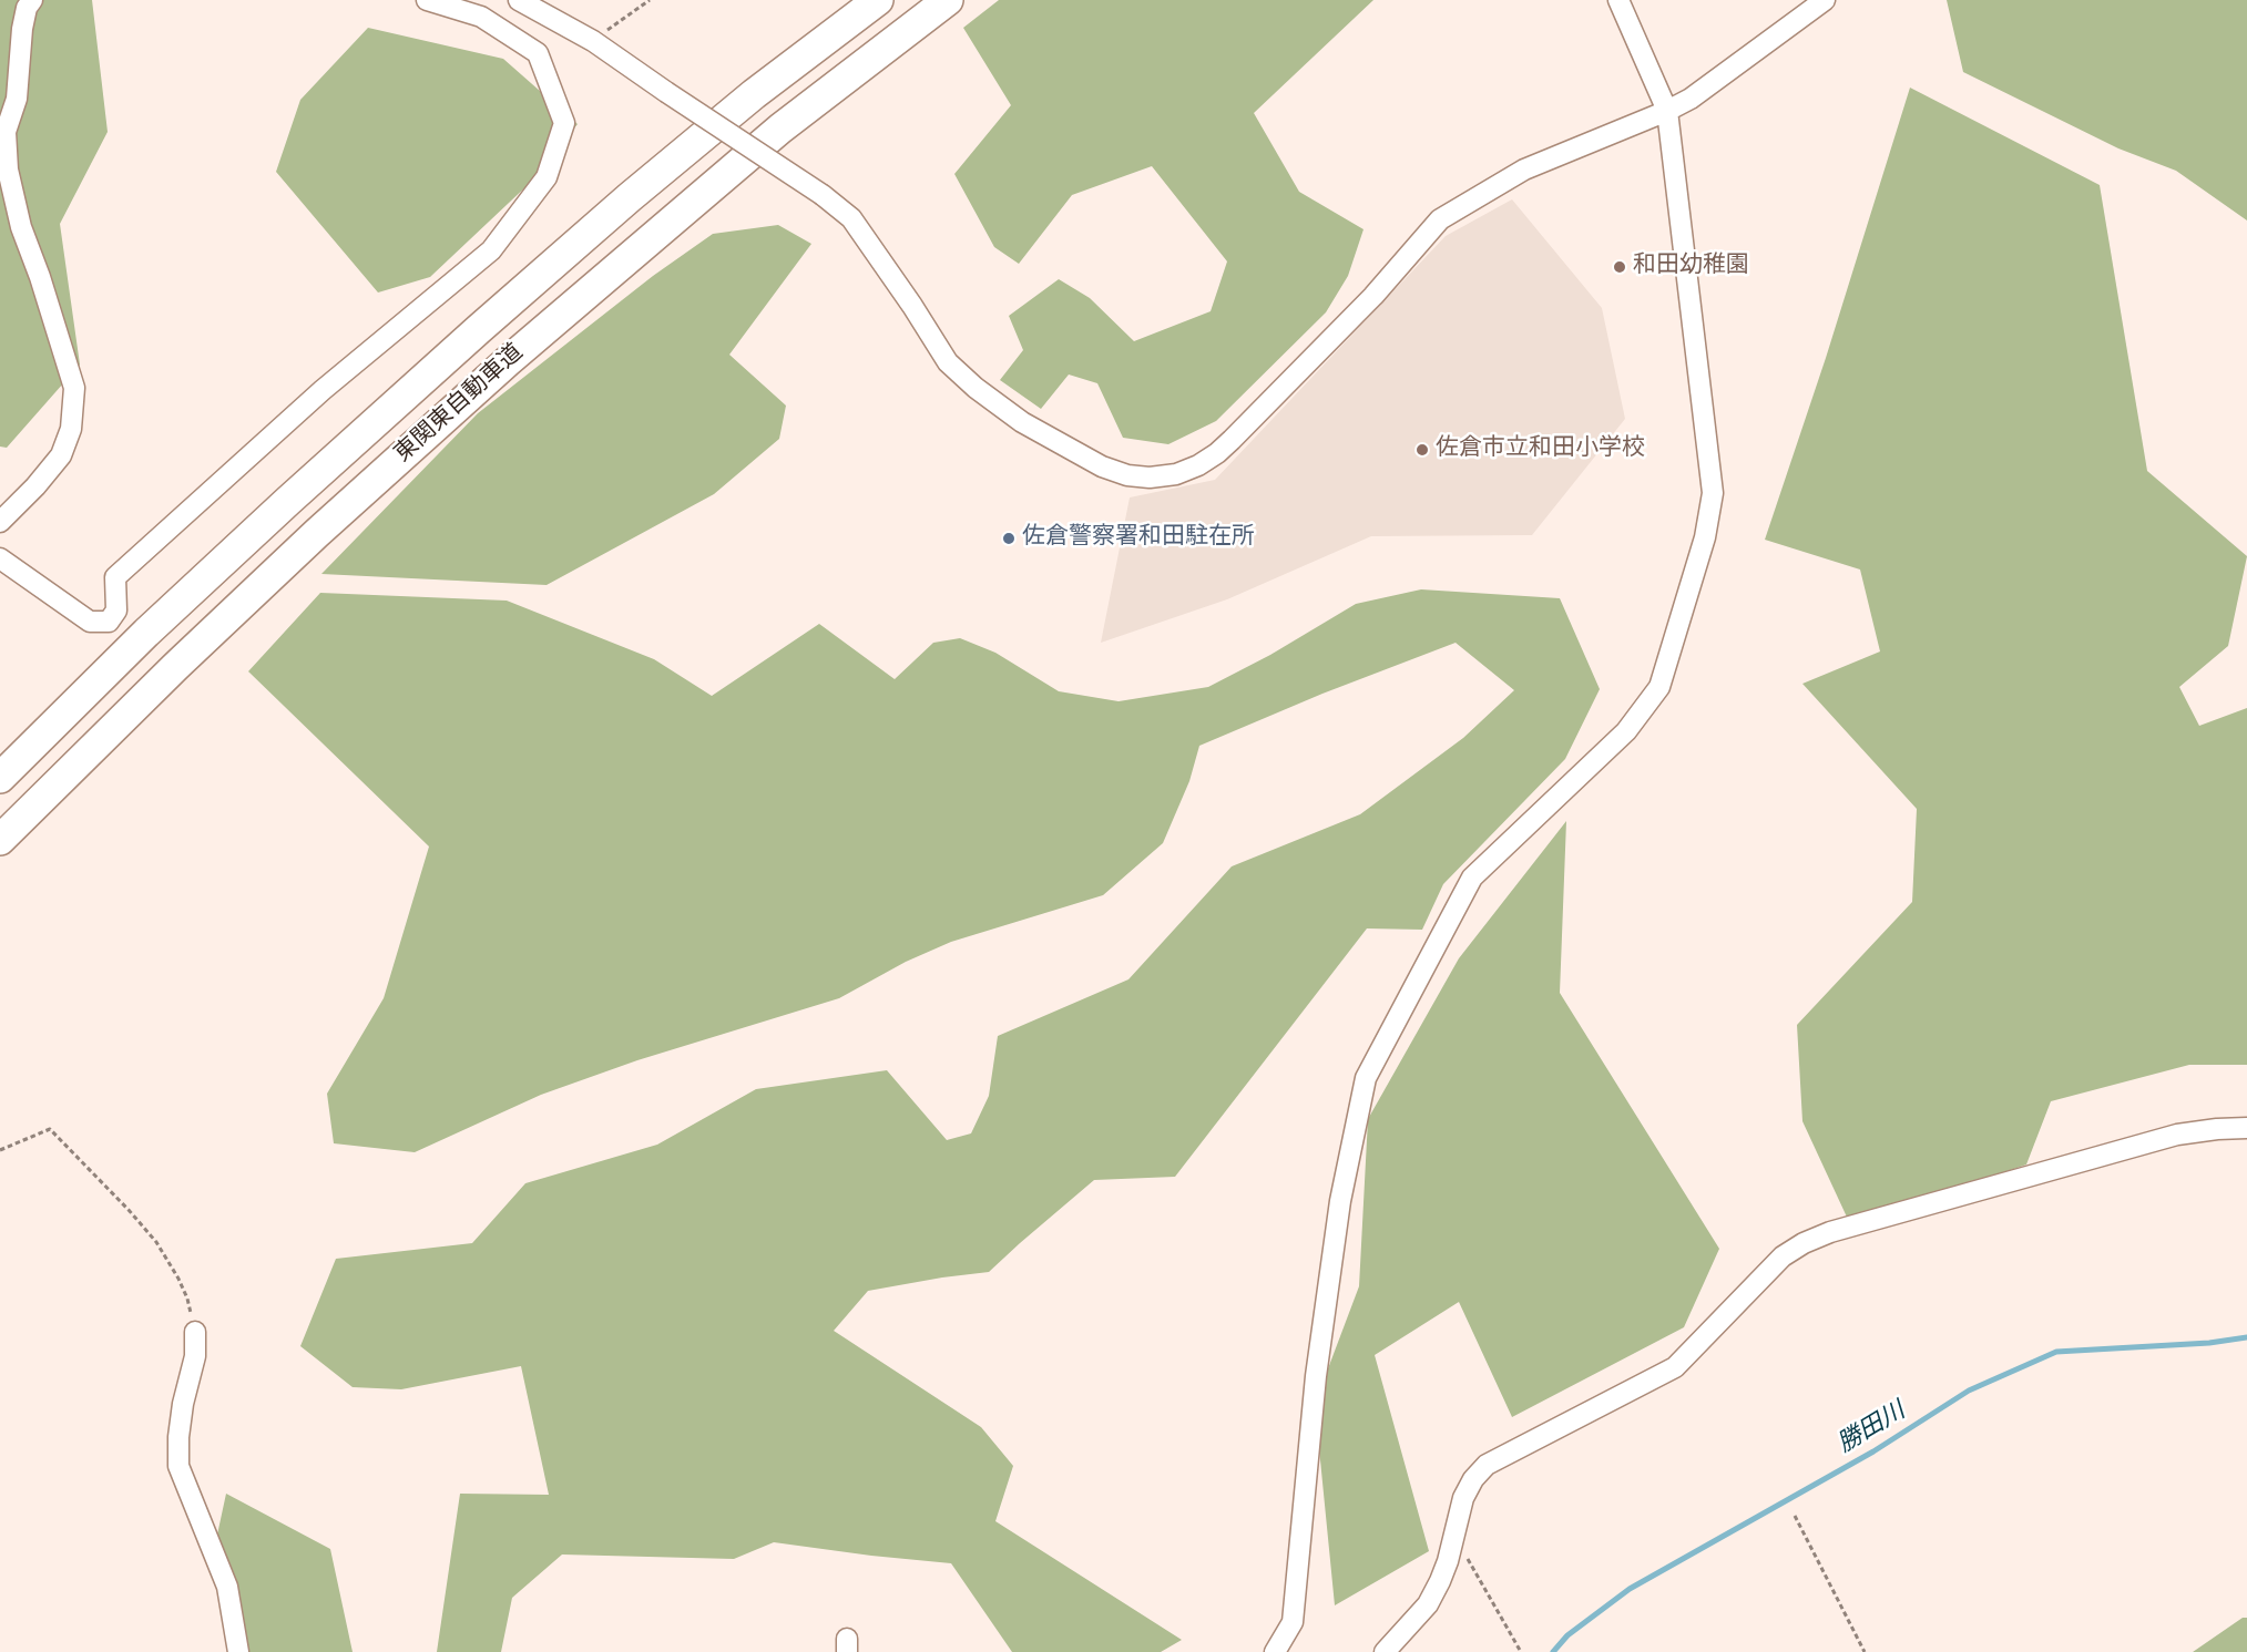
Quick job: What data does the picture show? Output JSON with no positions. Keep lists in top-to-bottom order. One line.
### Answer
{"streets":{"highway":["東関東自動車道"]},"water":["勝田川"],"places":["和田幼稚園","佐倉市立和田小学校","佐倉警察署和田駐在所"]}
